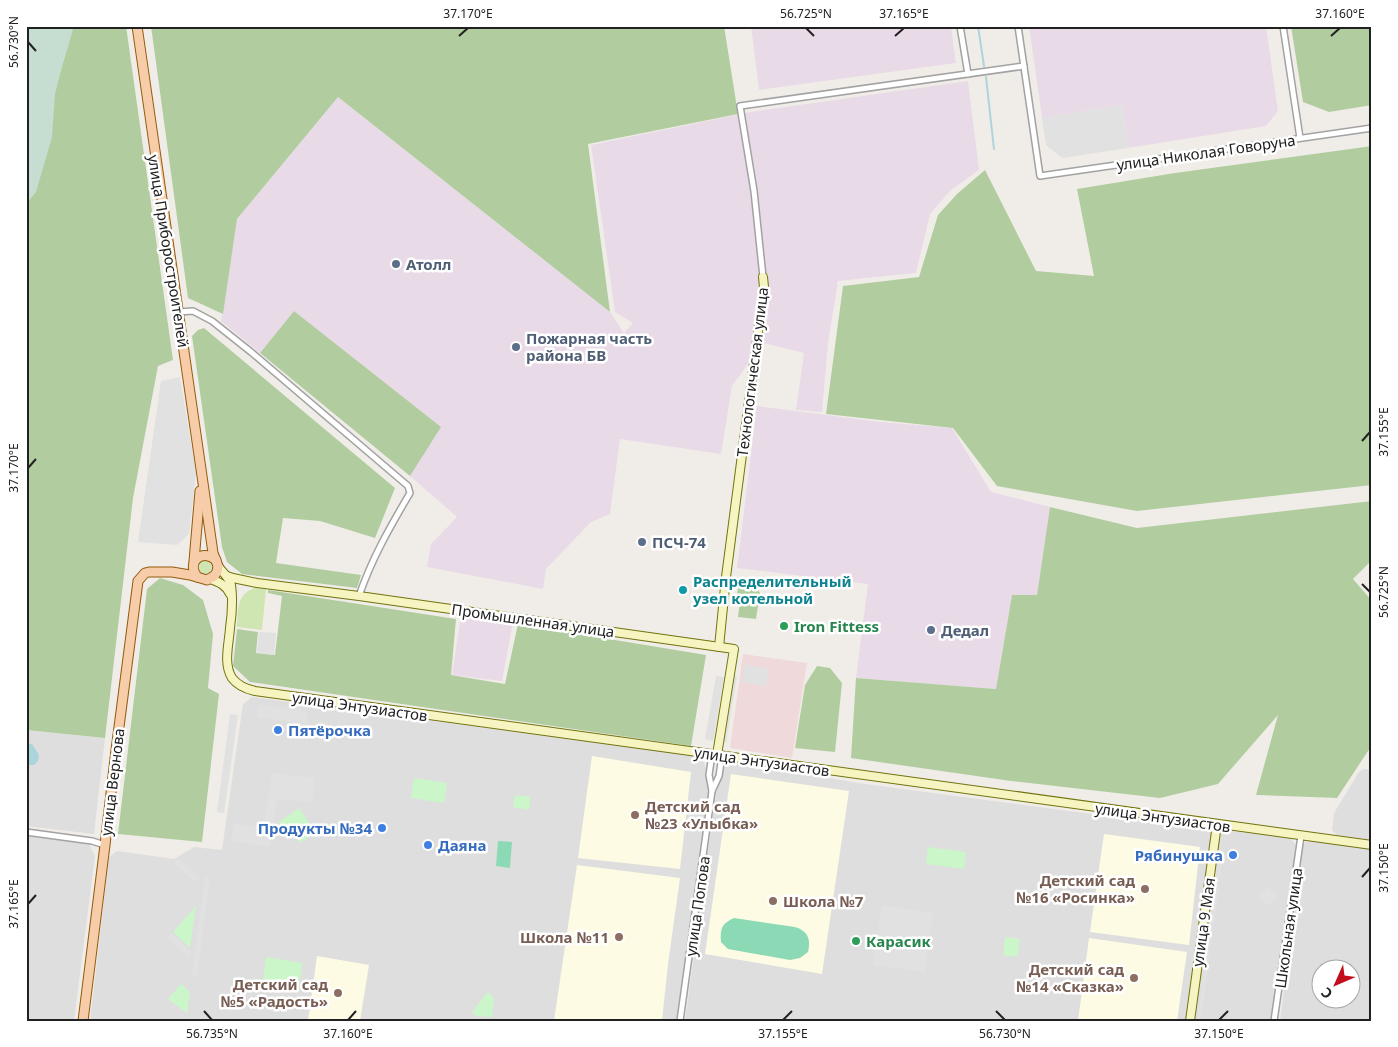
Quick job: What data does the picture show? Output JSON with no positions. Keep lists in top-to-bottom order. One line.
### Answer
{"streets":{"main road":["улица Приборостроителей","улица Вернова"],"street":["улица Николая Говоруна","Технологическая улица","Промышленная улица","улица Энтузиастов","улица Попова","улица 9 Мая","Школьная улица"]},"crossings":[["улица Приборостроителей","улица Вернова"],["Технологическая улица","Промышленная улица"],["Промышленная улица","улица Энтузиастов"],["улица Энтузиастов","улица Попова"],["улица Энтузиастов","улица 9 Мая"],["улица Энтузиастов","Школьная улица"]],"places":["Атолл","Пожарная часть района БВ","ПСЧ-74","Распределительный узел котельной","Iron Fittess","Дедал","Пятёрочка","Детский сад №23 «Улыбка»","Продукты №34","Даяна","Рябинушка","Детский сад №16 «Росинка»","Школа №7","Школа №11","Карасик","Детский сад №14 «Сказка»","Детский сад №5 «Радость»"],"north":"bottom left","coordinates":["37.170°E","56.725°N","37.165°E","37.160°E","56.730°N","37.155°E","37.150°E","56.735°N"]}
